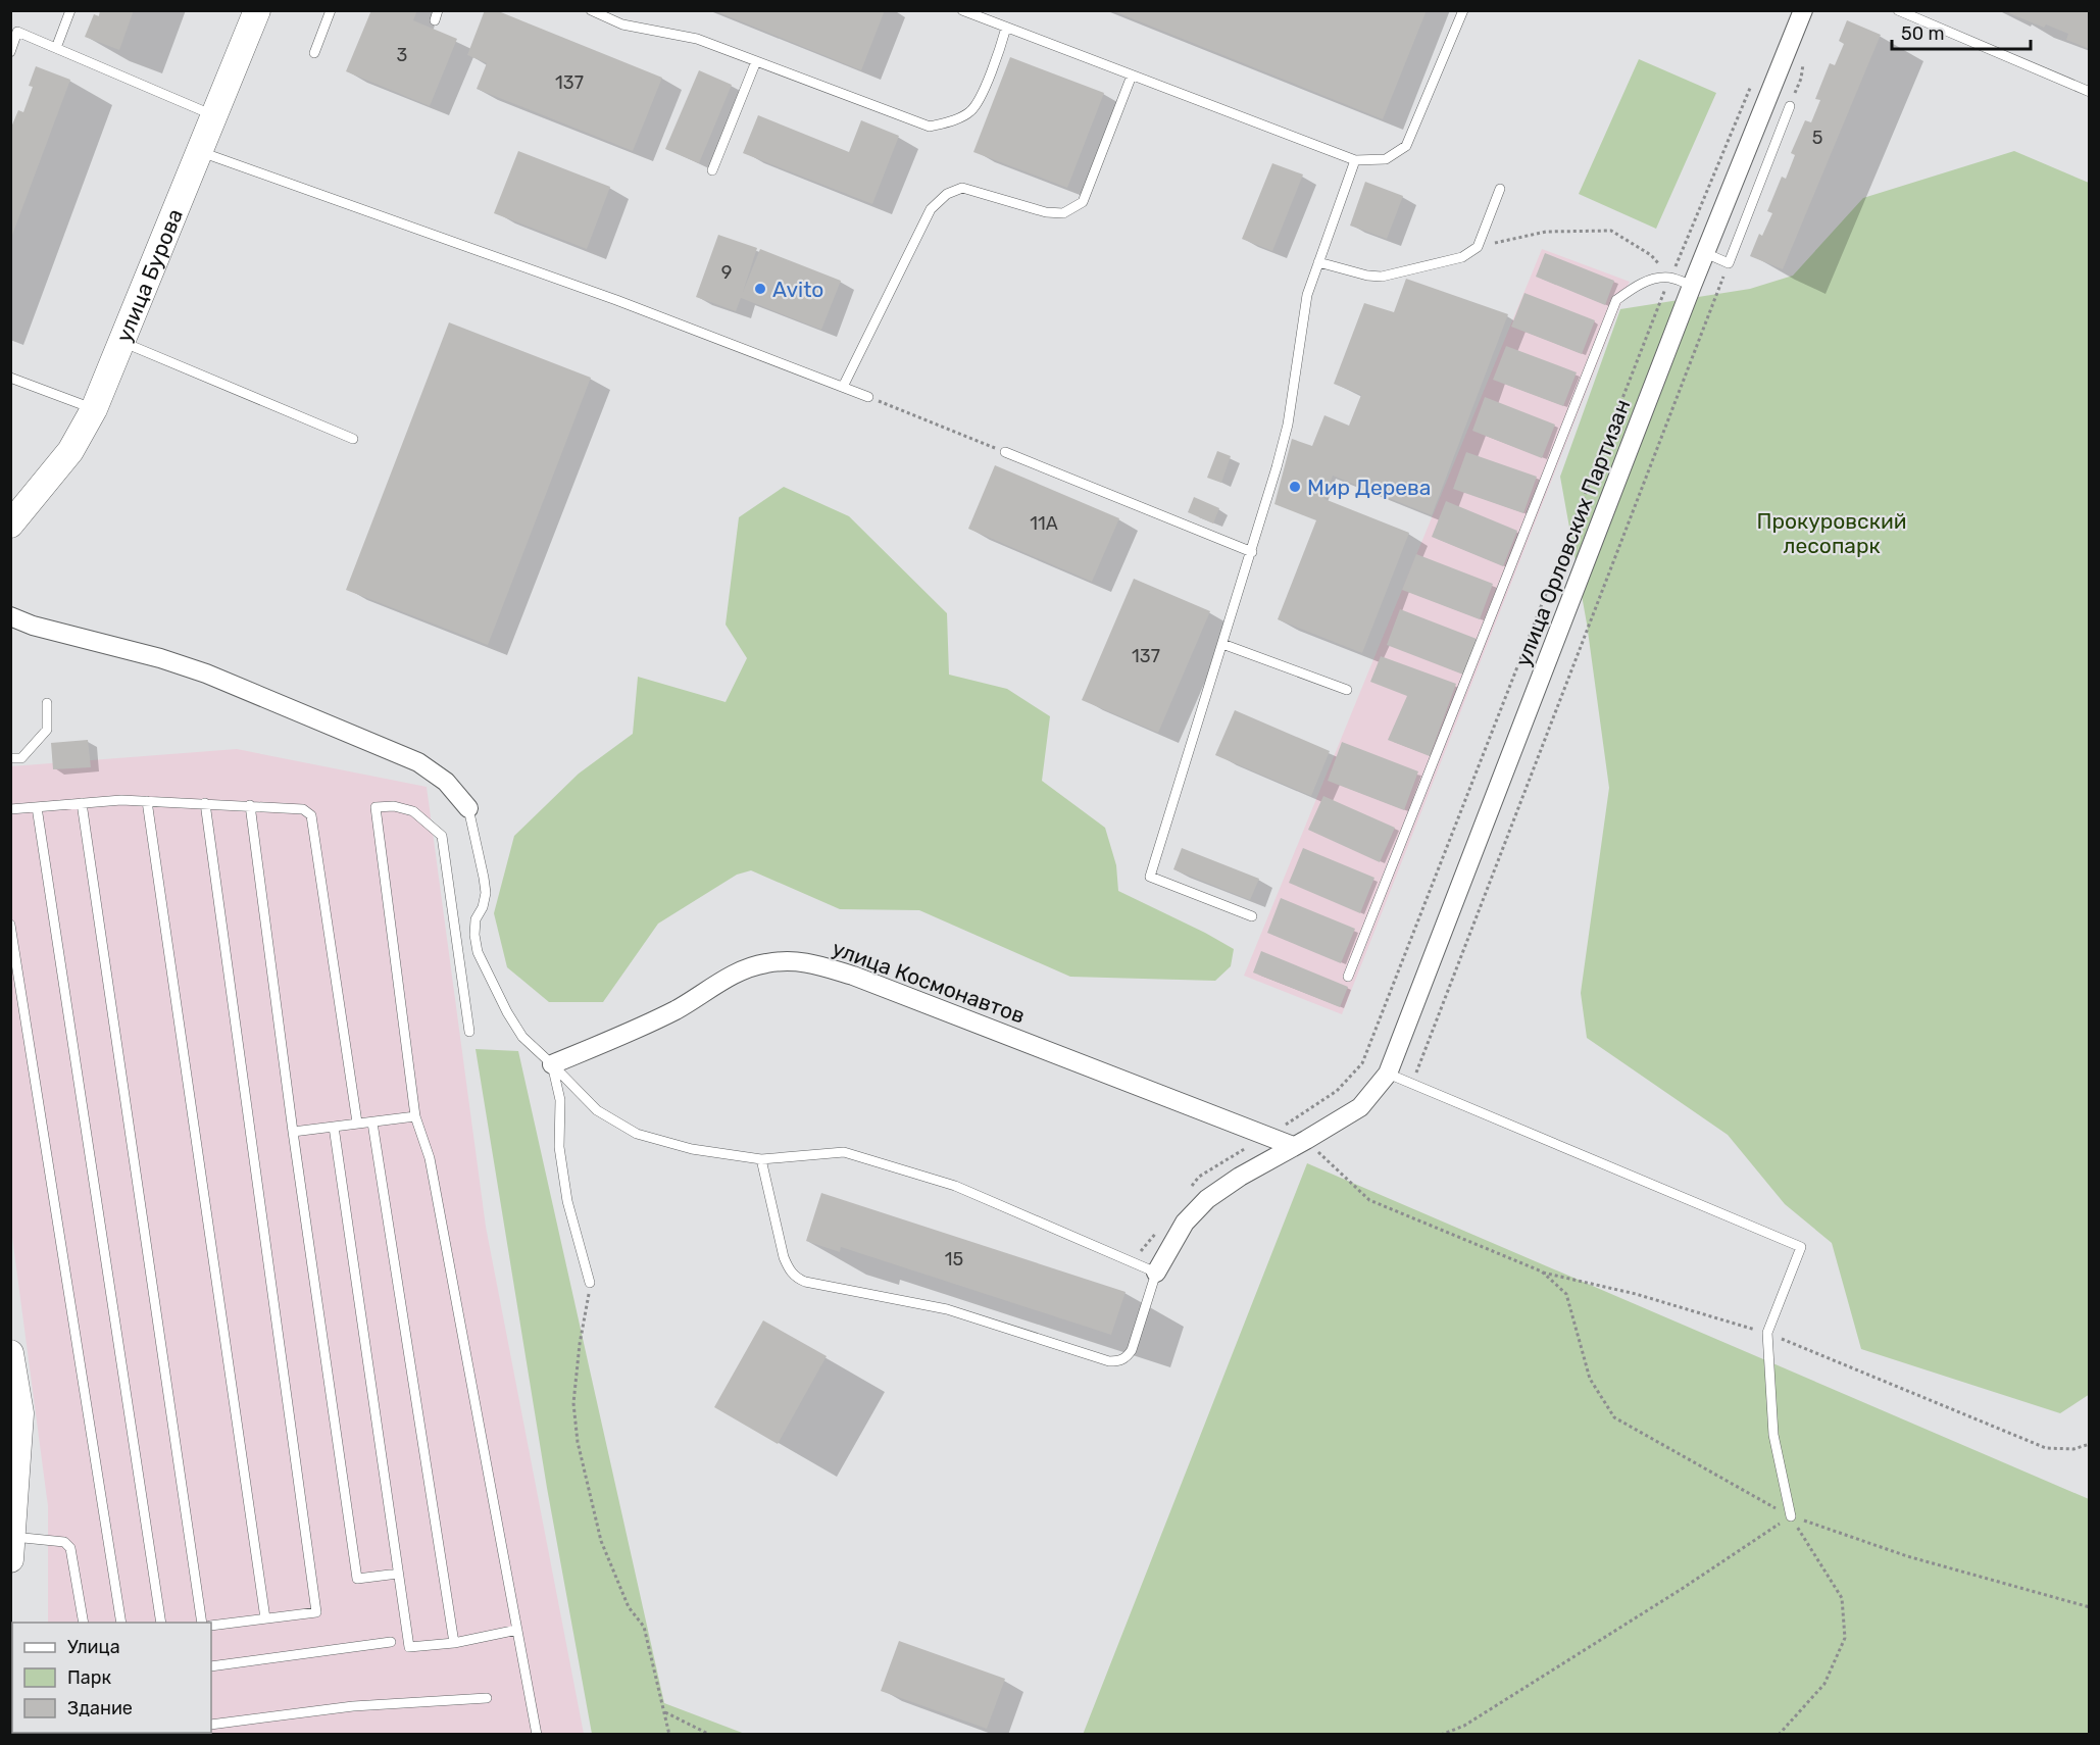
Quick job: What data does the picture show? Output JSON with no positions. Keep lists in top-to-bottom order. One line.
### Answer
{"streets":{"main road":["улица Бурова"],"street":["улица Орловских Партизан","улица Космонавтов"]},"crossings":[["улица Орловских Партизан","улица Космонавтов"]],"parks":["Прокуровский лесопарк"],"places":["Avito","Мир Дерева"],"house_numbers":["3","137","5","9","11А","137","15"],"legend":["Улица","Парк","Здание"],"scale_bar":"50 m"}
